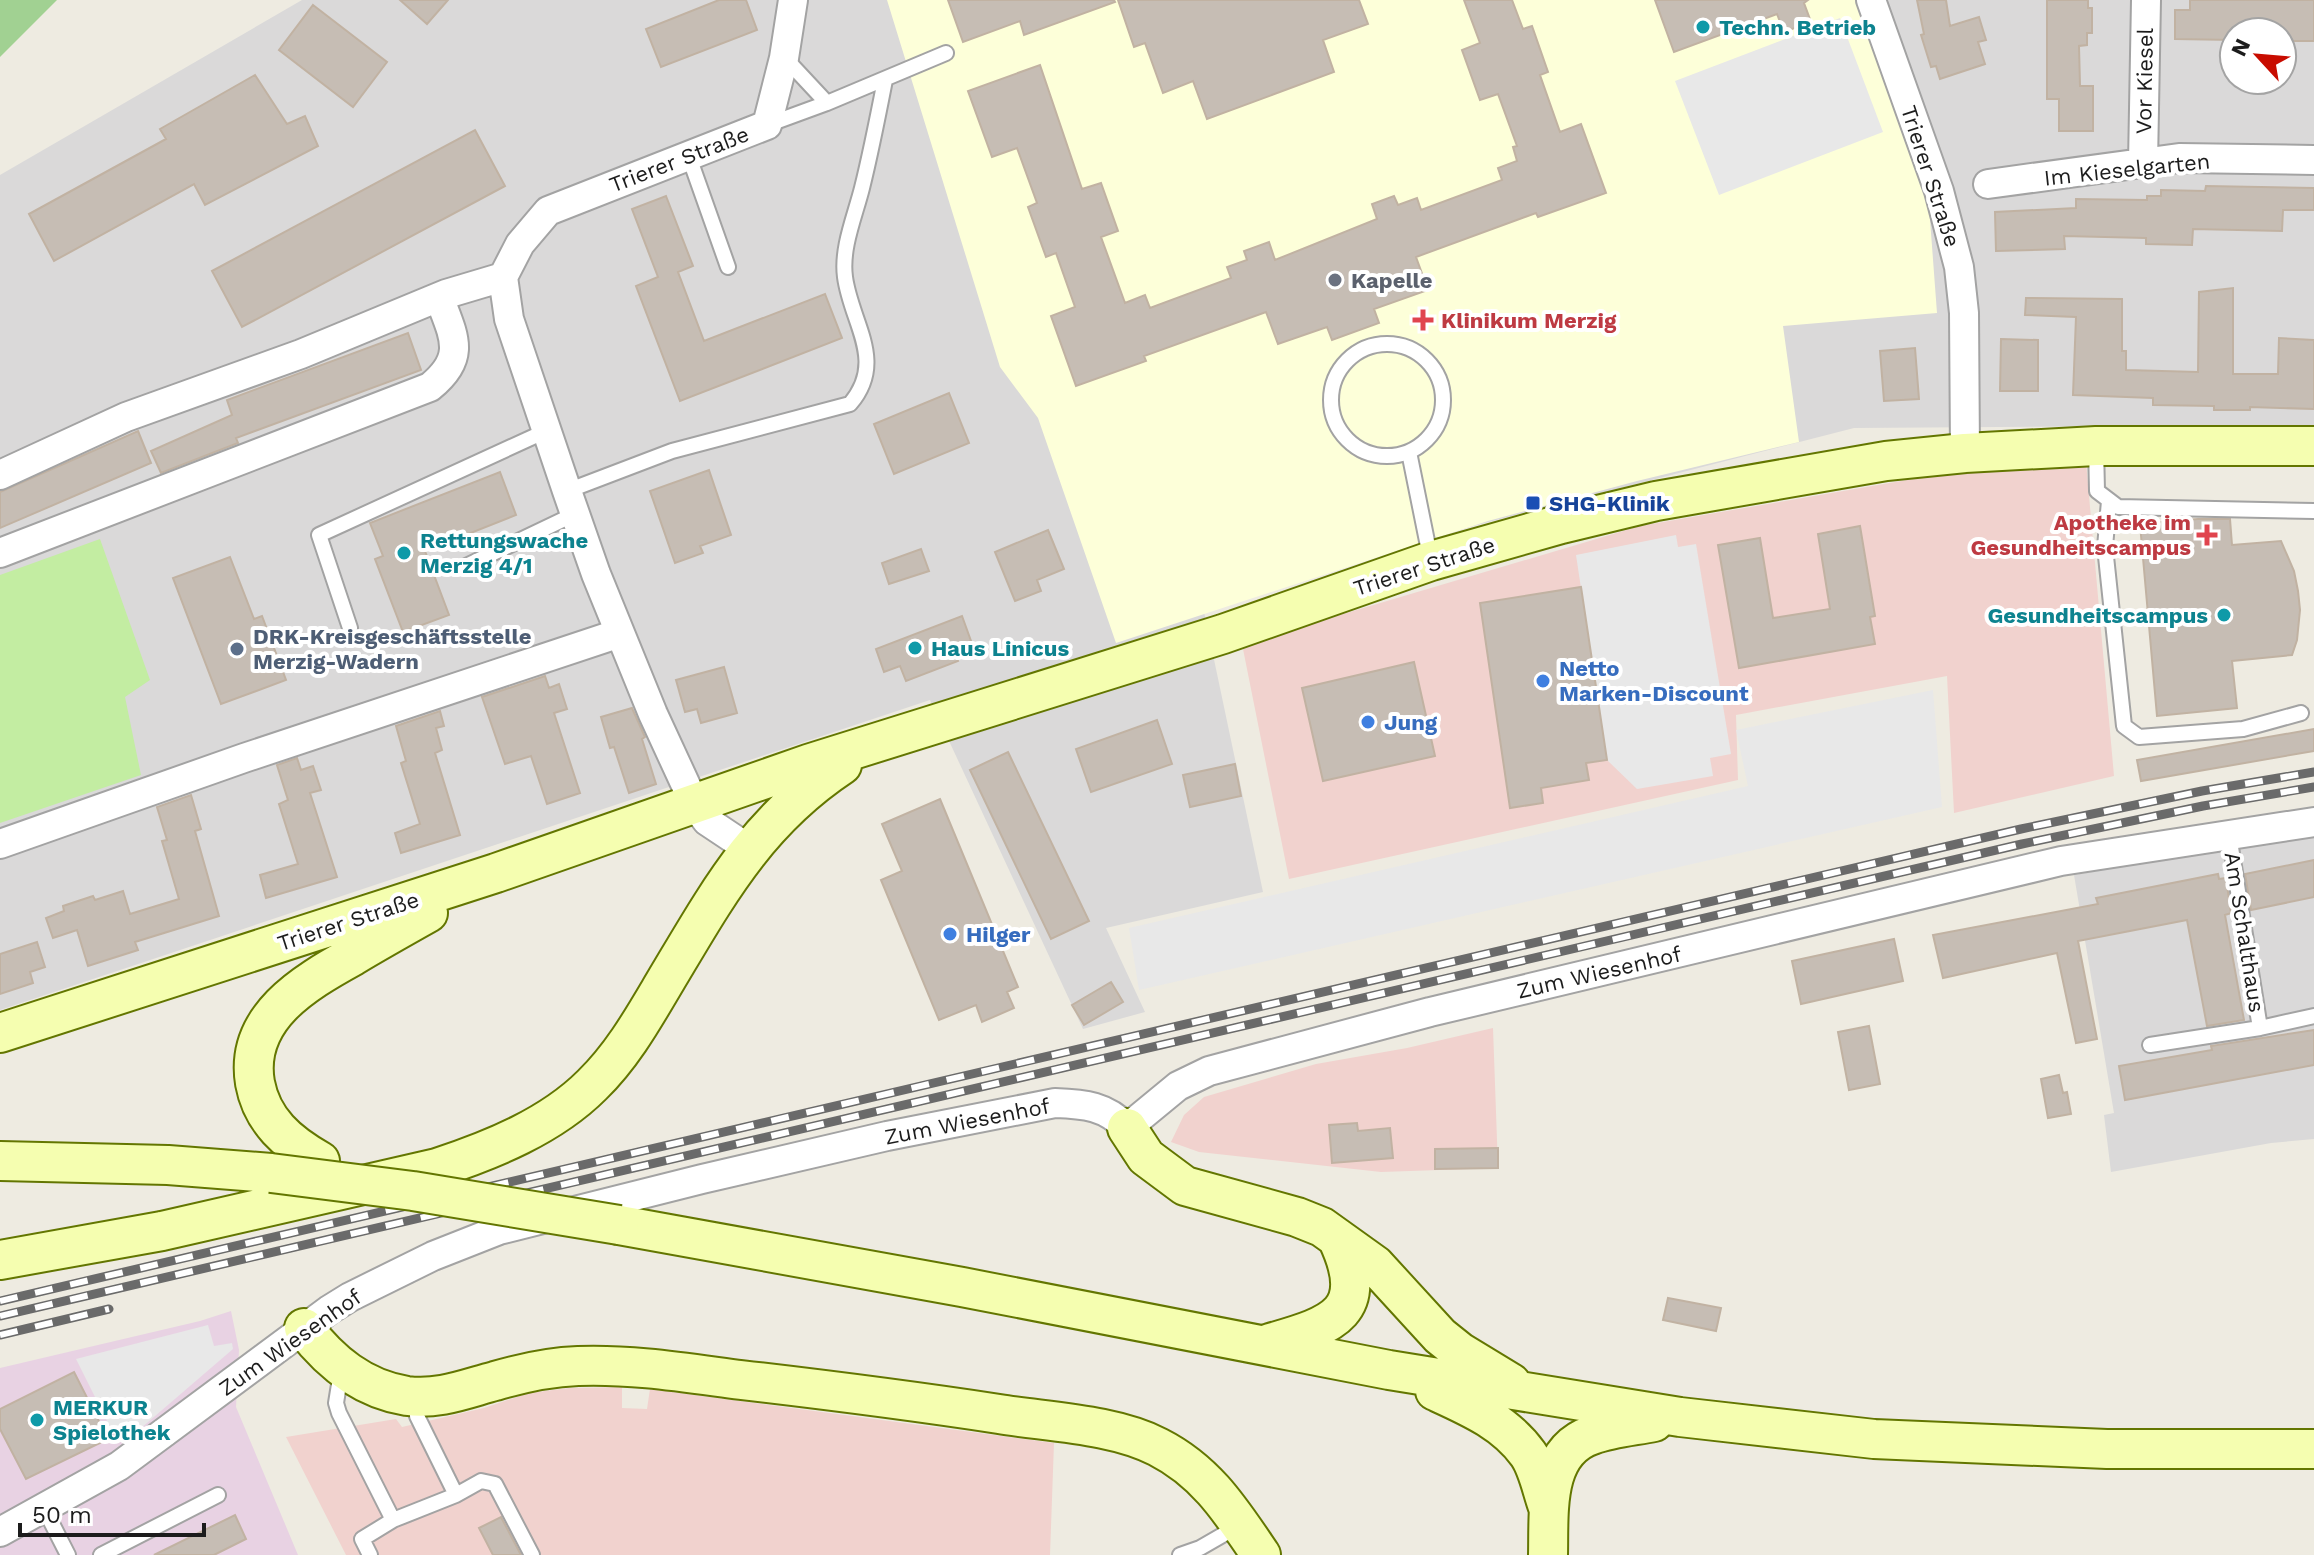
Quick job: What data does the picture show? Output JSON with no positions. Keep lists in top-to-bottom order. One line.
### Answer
{"streets":{"main road":["Trierer Straße"],"street":["Vor Kiesel","Im Kieselgarten","Zum Wiesenhof"],"lane":["Am Schalthaus"]},"crossings":[["Vor Kiesel","Im Kieselgarten"],["Am Schalthaus","Zum Wiesenhof"]],"places":{"other":["Techn. Betrieb","Kapelle","Rettungswache Merzig 4/1","Gesundheitscampus","Haus Linicus","DRK-Kreisgeschäftsstelle Merzig-Wadern","Netto Marken-Discount","Jung","Hilger","MERKUR Spielothek"],"health":["Klinikum Merzig","Apotheke im Gesundheitscampus"],"transit":["SHG-Klinik"]},"scale_bar":"50 m","north":"top left"}
